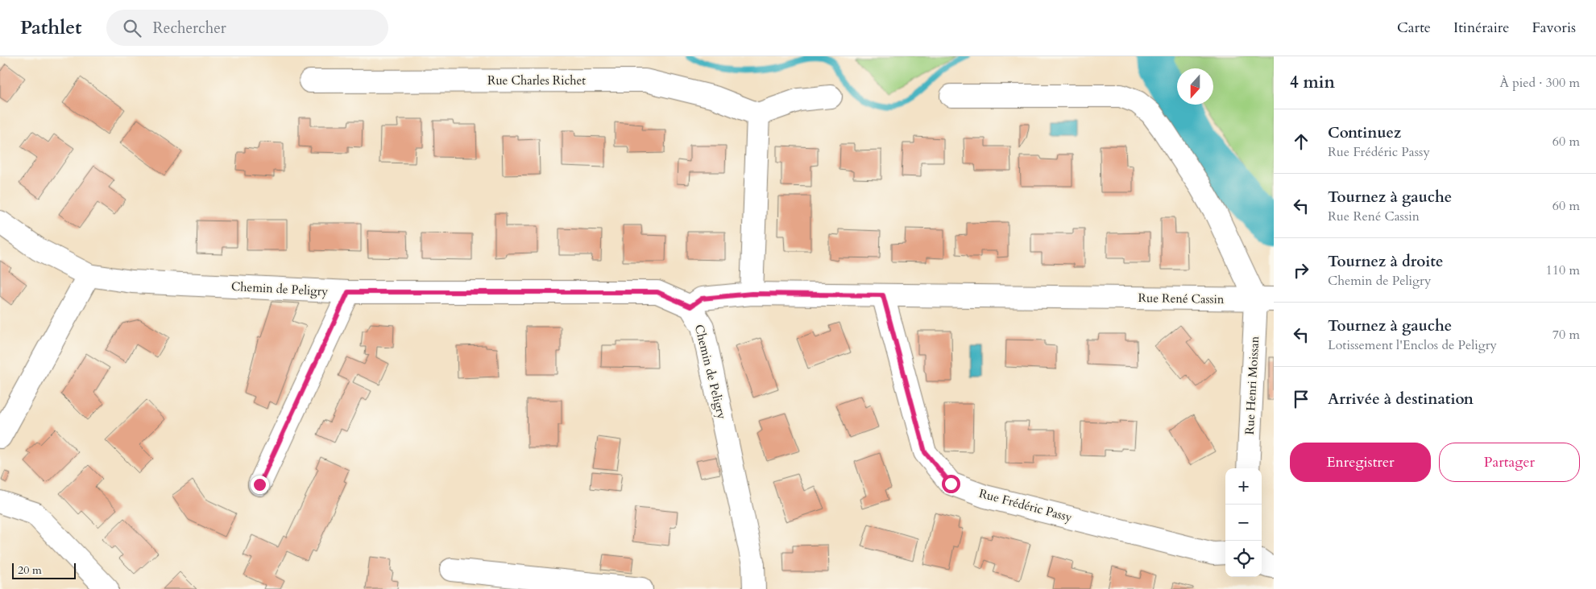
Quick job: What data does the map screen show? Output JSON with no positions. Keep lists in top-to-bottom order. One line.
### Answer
{"streets":{"street":["Rue Charles Richet","Chemin de Peligry","Rue René Cassin","Rue Henri Moissan","Rue Frédéric Passy"]},"crossings":[["Chemin de Peligry","Rue René Cassin"],["Rue René Cassin","Rue Henri Moissan"],["Rue René Cassin","Rue Frédéric Passy"]],"scale_bar":"20 m","north":"bottom","page":{"header":"Pathlet","search":"Rechercher","nav":["Carte","Itinéraire","Favoris"],"heading":["4 min","À pied · 300 m"],"list":[["Continuez","Rue Frédéric Passy","60 m"],["Tournez à gauche","Rue René Cassin","60 m"],["Tournez à droite","Chemin de Peligry","110 m"],["Tournez à gauche","Lotissement l'Enclos de Peligry","70 m"],"Arrivée à destination"],"buttons":["Enregistrer","Partager"],"map_buttons":["+","−"],"scale":"20 m"}}
